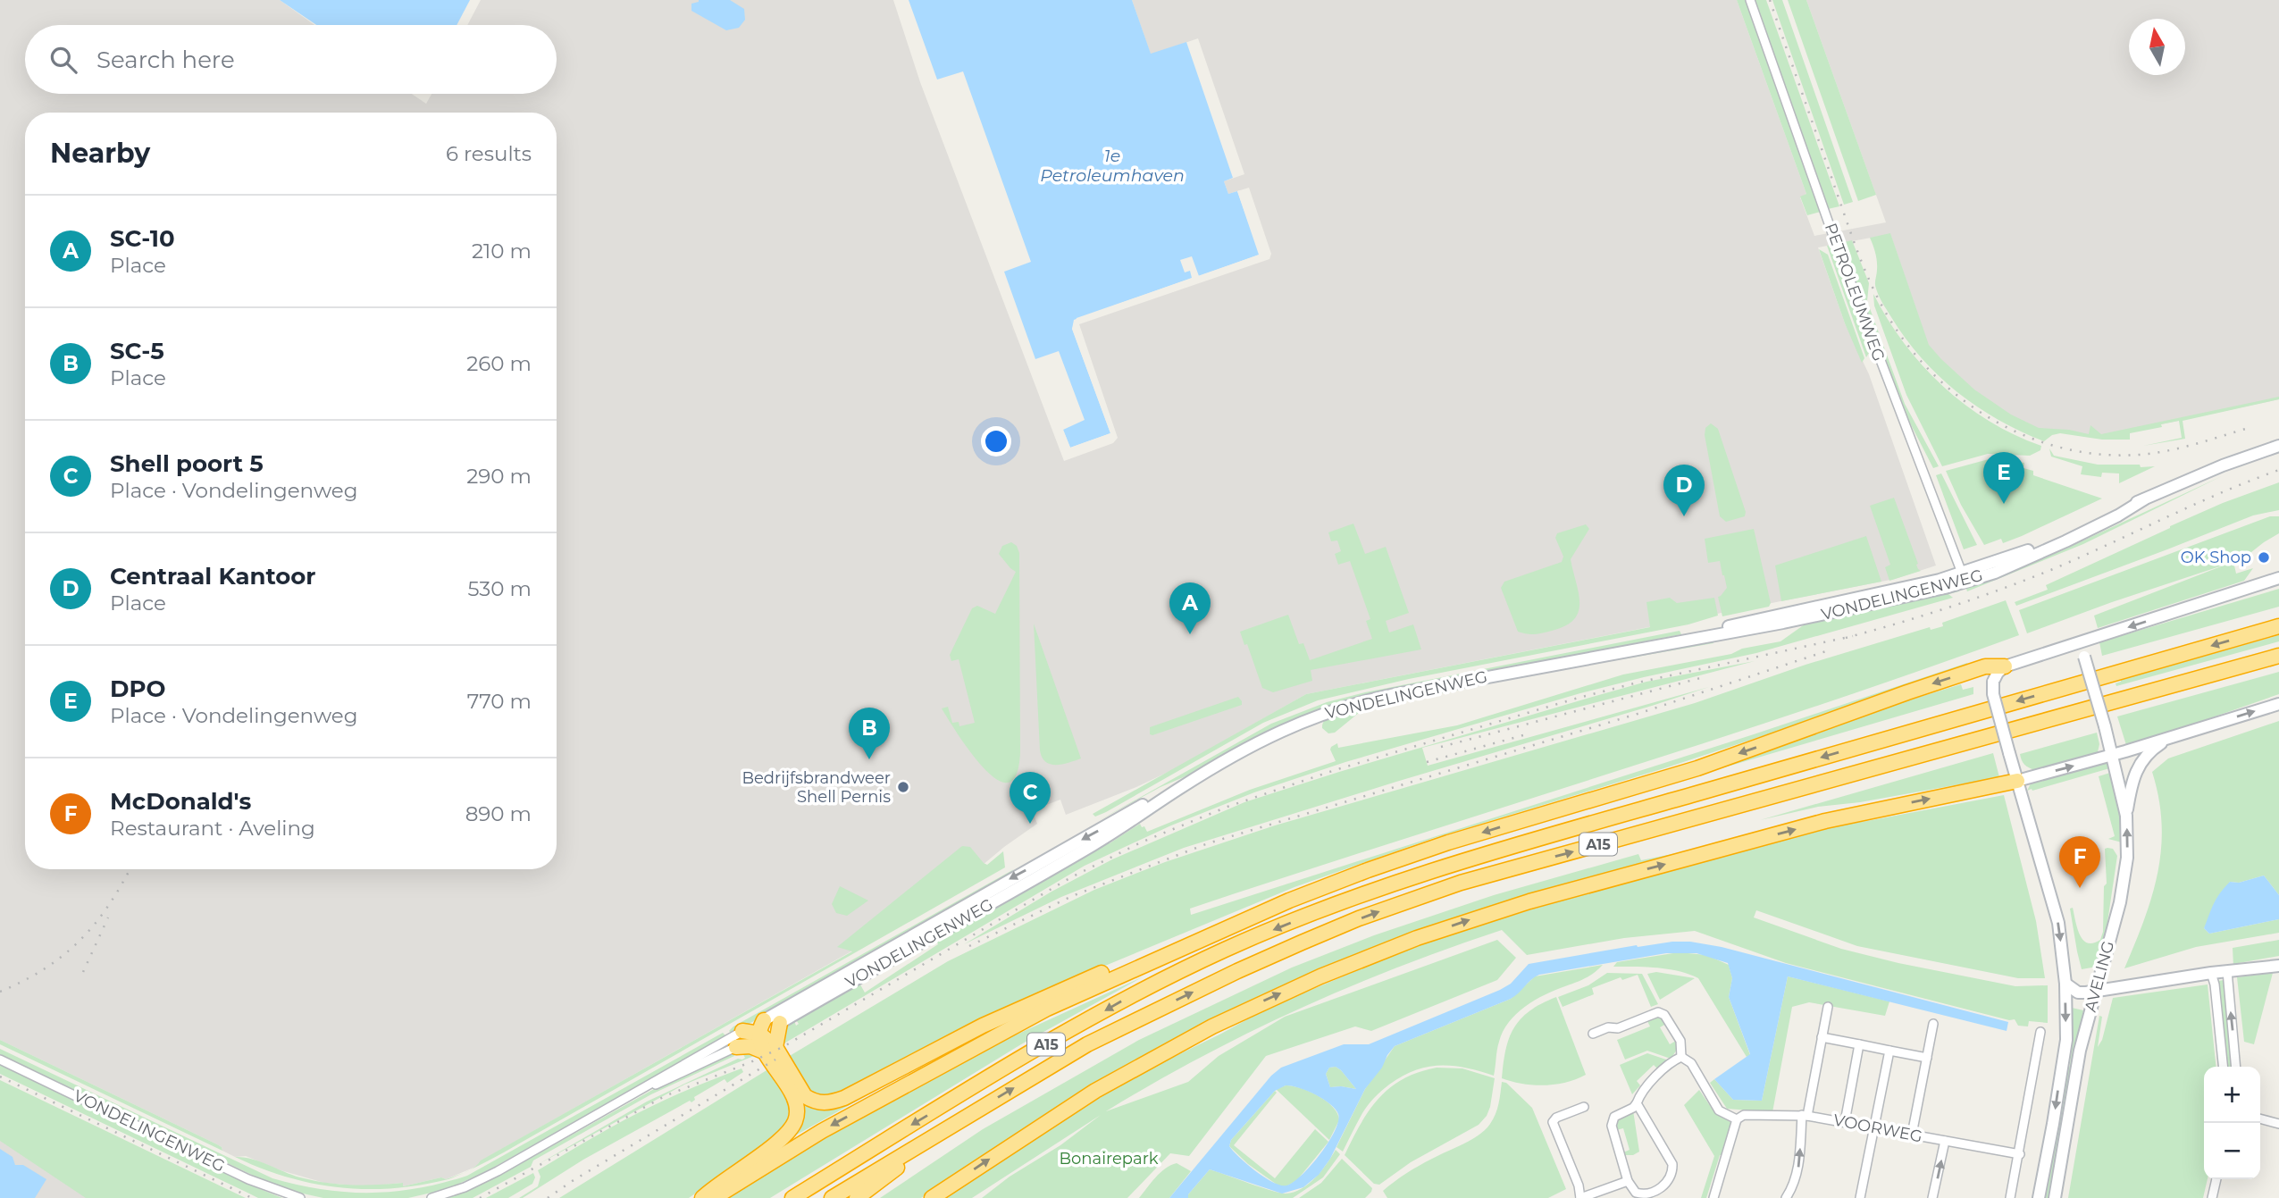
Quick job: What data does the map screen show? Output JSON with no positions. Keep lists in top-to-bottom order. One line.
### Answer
{"streets":{"highway":["A15"],"street":["PETROLEUMWEG","VONDELINGENWEG","AVELING","VOORWEG"]},"crossings":[["PETROLEUMWEG","VONDELINGENWEG"],["VONDELINGENWEG","A15"],["A15","AVELING"]],"water":["1e Petroleumhaven"],"parks":["Bonairepark"],"places":["OK Shop","Bedrijfsbrandweer Shell Pernis"],"north":"top","page":{"search":"Search here","heading":["Nearby","6 results"],"list":[{"mark":"A","name":"SC-10","note":"Place","value":"210 m"},{"mark":"B","name":"SC-5","note":"Place","value":"260 m"},{"mark":"C","name":"Shell poort 5","note":"Place · Vondelingenweg","value":"290 m"},{"mark":"D","name":"Centraal Kantoor","note":"Place","value":"530 m"},{"mark":"E","name":"DPO","note":"Place · Vondelingenweg","value":"770 m"},{"mark":"F","name":"McDonald's","note":"Restaurant · Aveling","value":"890 m"}],"pins":["E","D","A","B","C","F"],"map_buttons":["+","−"]}}
